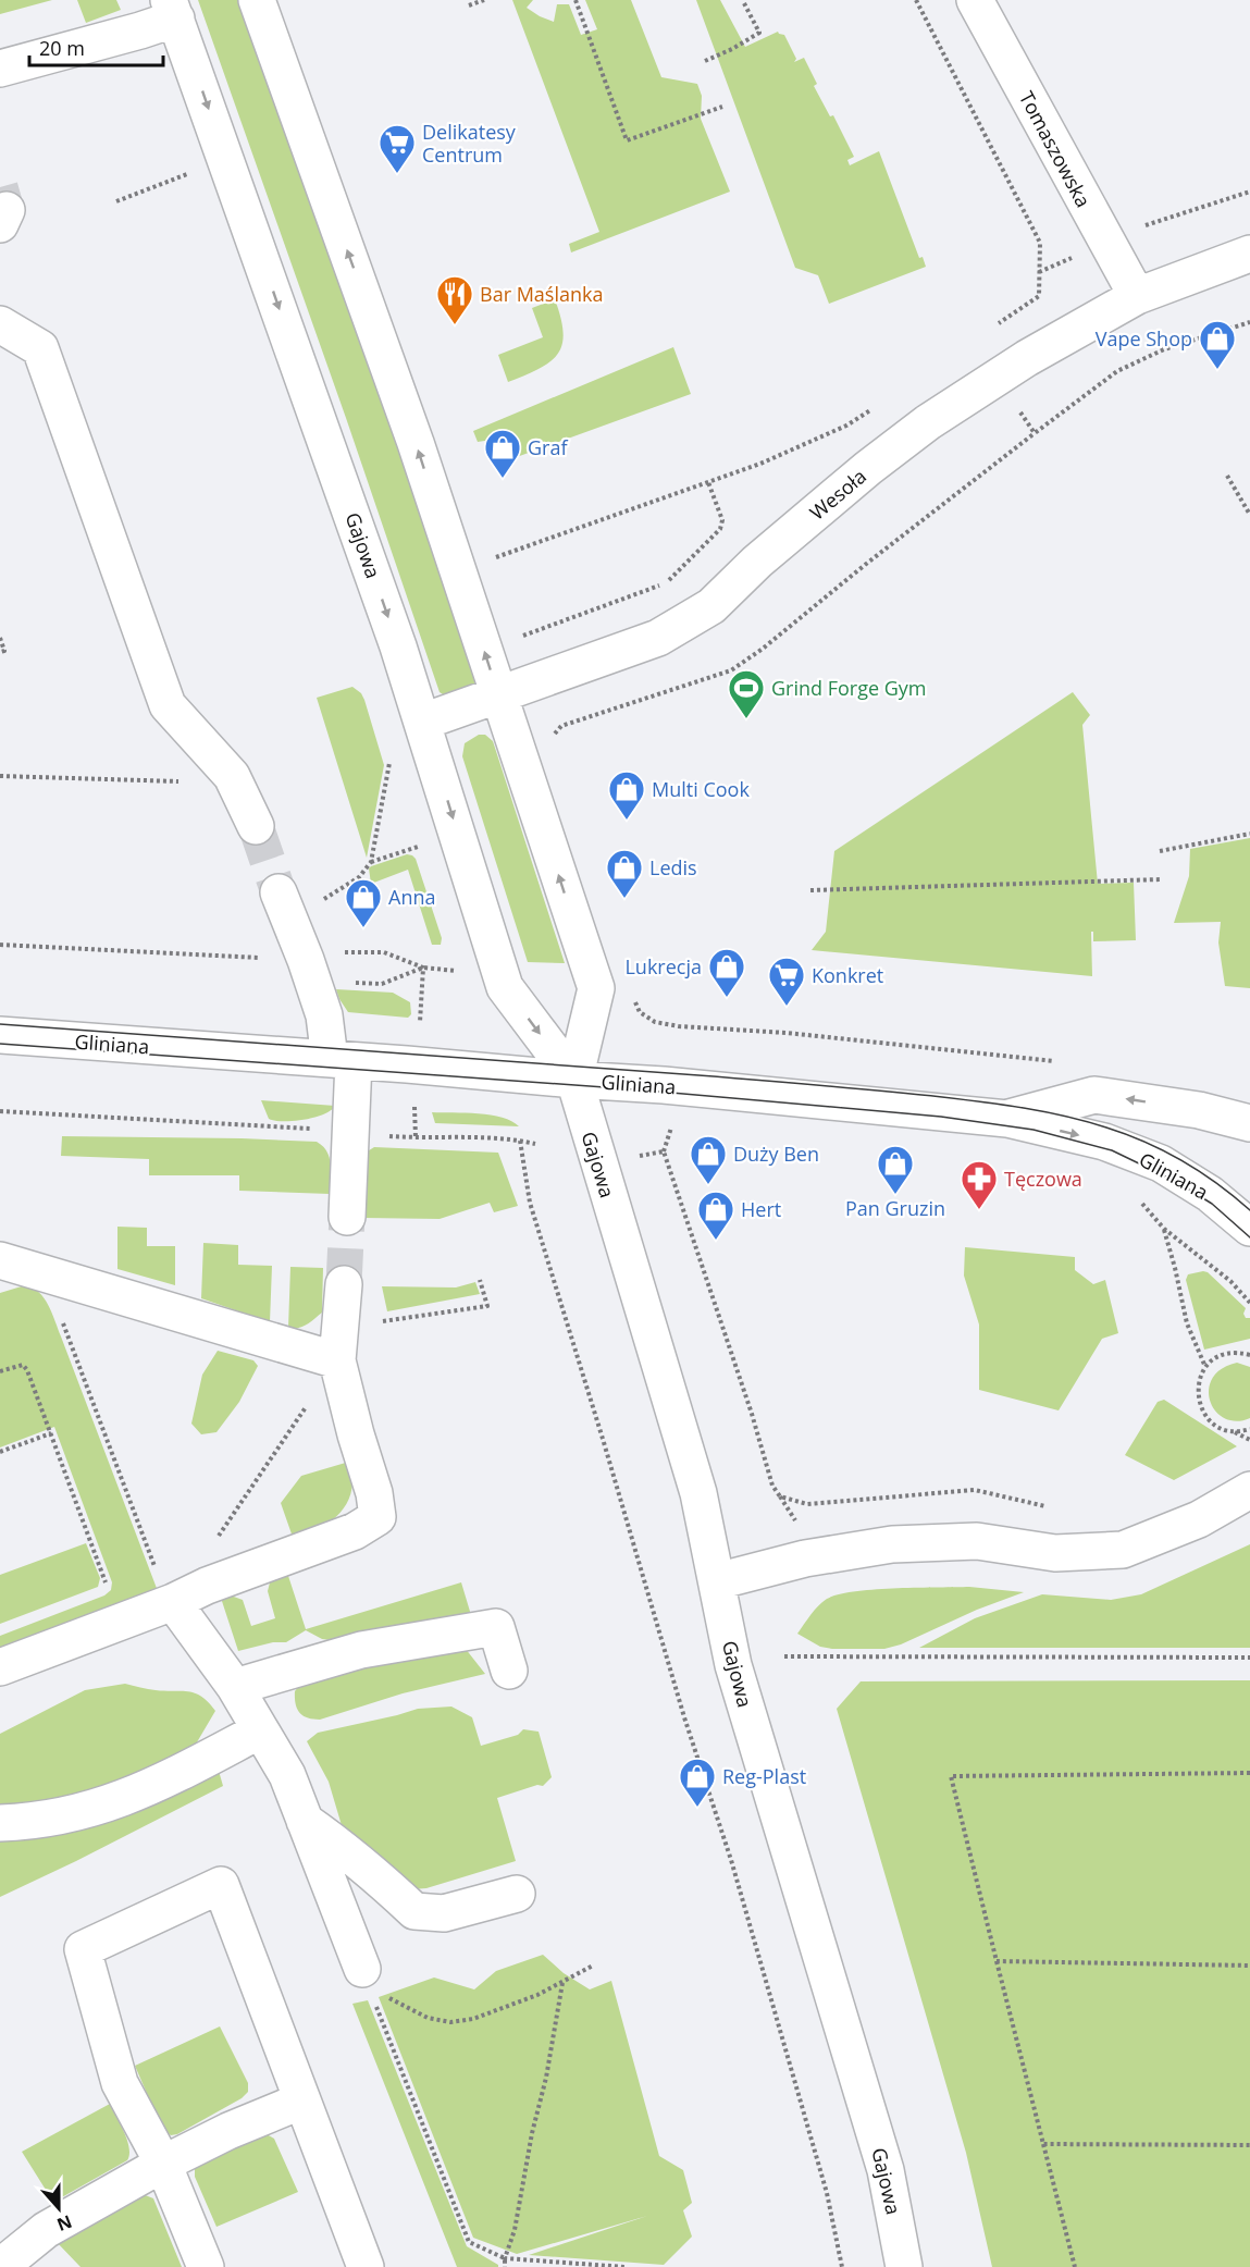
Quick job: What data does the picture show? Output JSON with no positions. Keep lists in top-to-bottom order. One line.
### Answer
{"streets":{"street":["Tomaszowska","Wesoła","Gajowa","Gliniana"]},"crossings":[["Tomaszowska","Wesoła"],["Wesoła","Gajowa"],["Gajowa","Gliniana"]],"places":{"supermarket":["Delikatesy Centrum","Konkret"],"restaurant":["Bar Maślanka"],"shop":["Vape Shop","Graf","Multi Cook","Ledis","Anna","Lukrecja","Duży Ben","Pan Gruzin","Hert","Reg-Plast"],"sports":["Grind Forge Gym"],"pharmacy":["Tęczowa"]},"scale_bar":"20 m","north":"bottom"}
